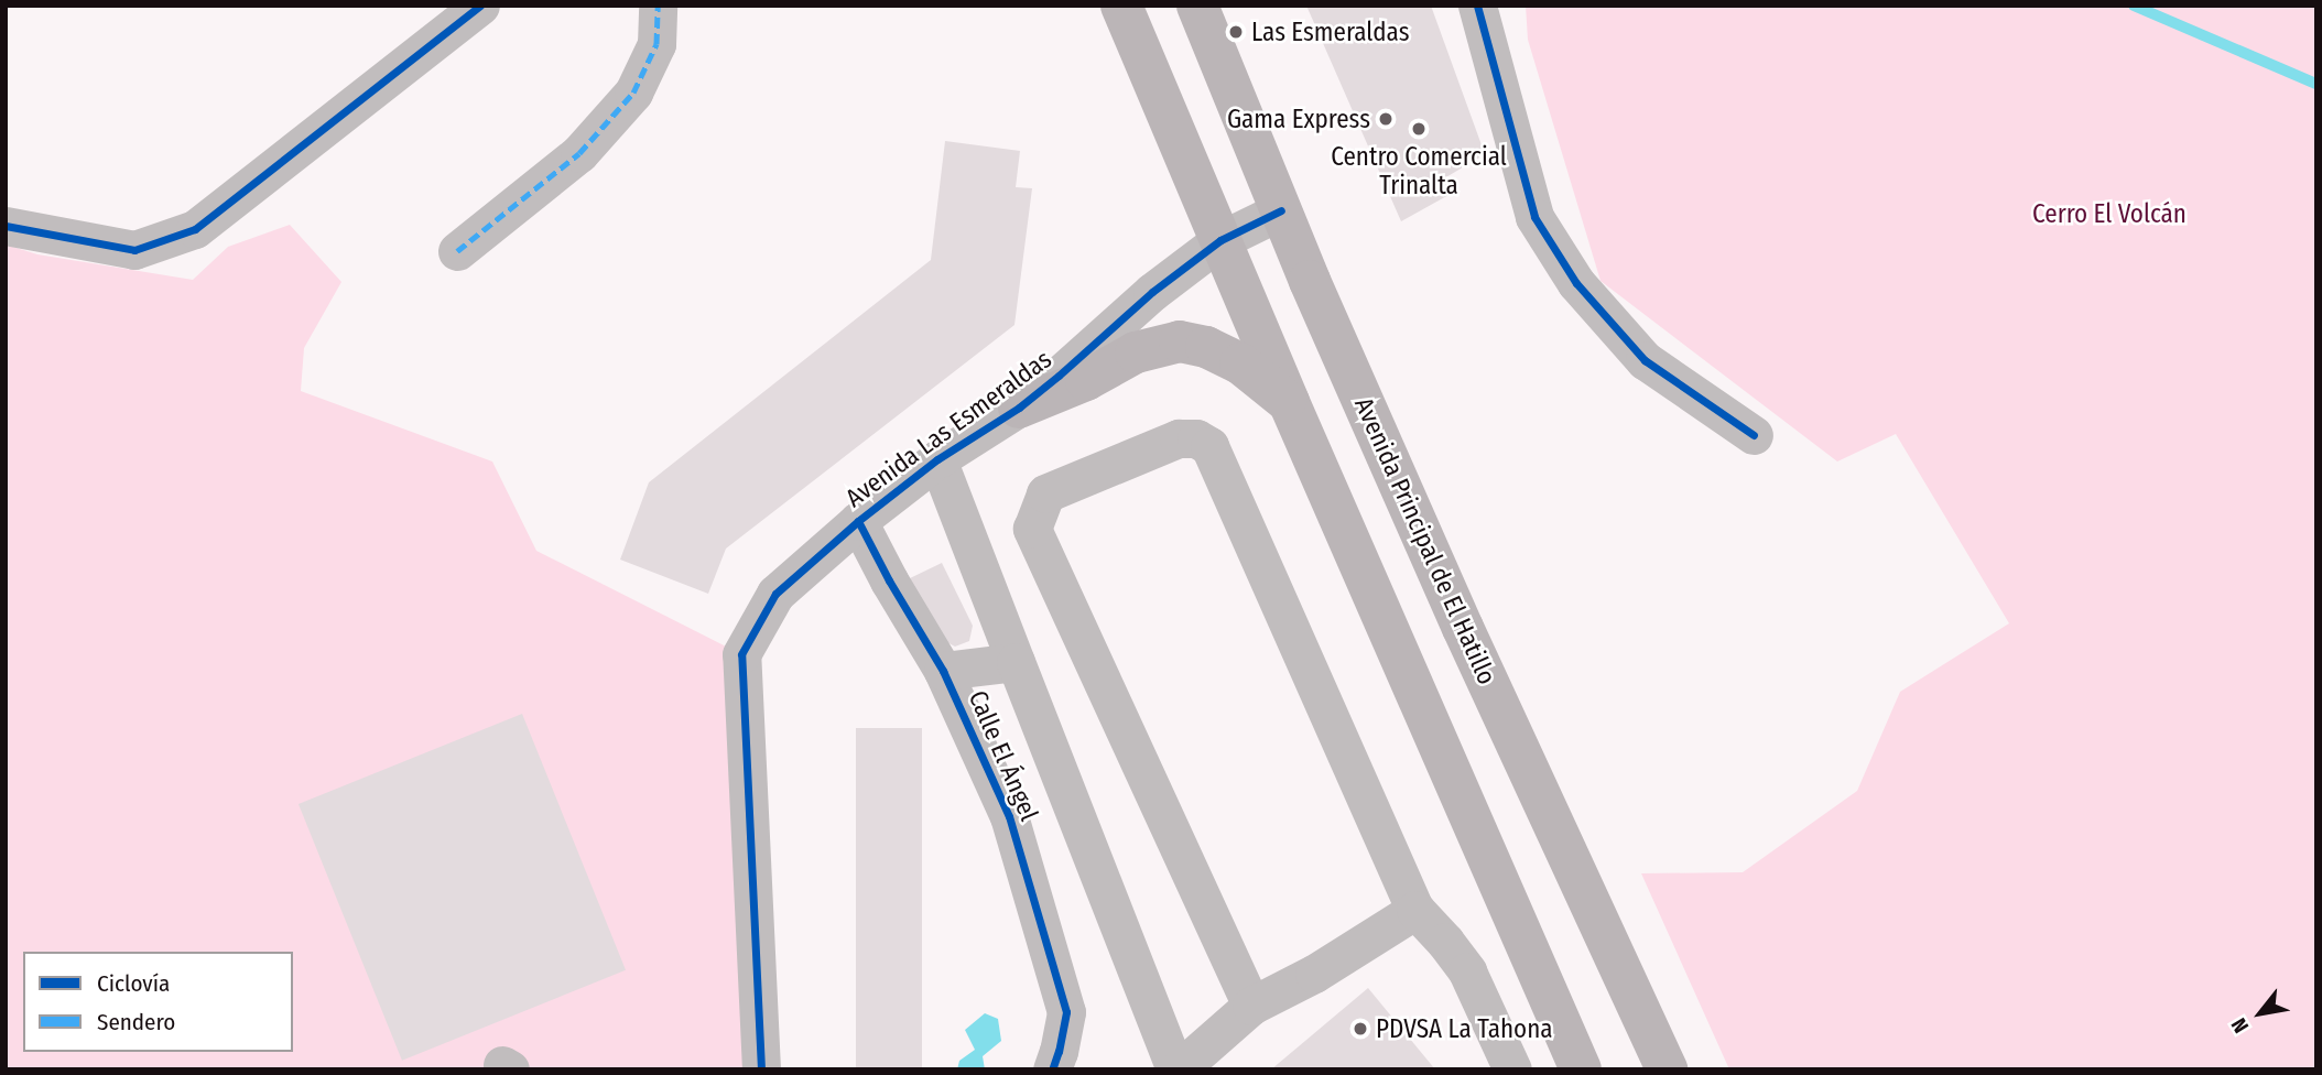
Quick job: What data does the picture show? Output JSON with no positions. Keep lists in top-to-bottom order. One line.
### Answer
{"streets":{"main road":["Avenida Principal de El Hatillo"],"street":["Avenida Las Esmeraldas","Calle El Ángel"]},"crossings":[["Avenida Las Esmeraldas","Avenida Principal de El Hatillo"],["Avenida Las Esmeraldas","Calle El Ángel"]],"parks":["Cerro El Volcán"],"places":["Las Esmeraldas","Gama Express","Centro Comercial Trinalta","PDVSA La Tahona"],"legend":["Ciclovía","Sendero"],"north":"bottom left"}
